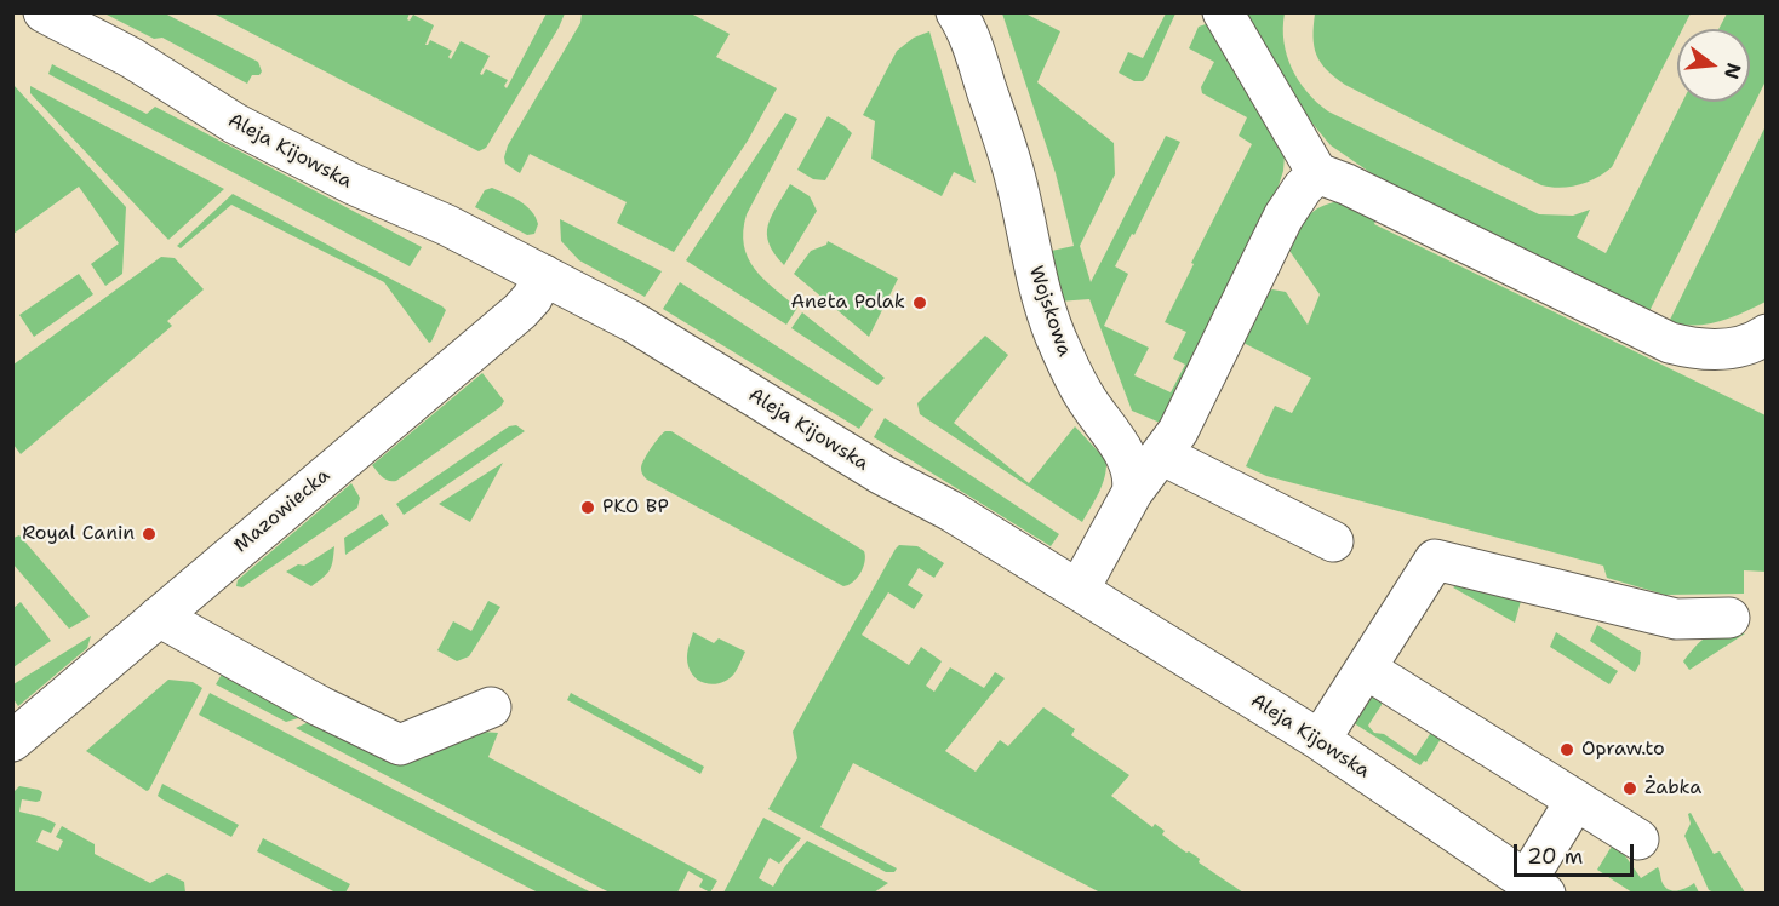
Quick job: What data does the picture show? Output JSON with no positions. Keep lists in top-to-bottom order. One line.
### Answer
{"streets":{"street":["Aleja Kijowska","Wojskowa","Mazowiecka"]},"crossings":[["Aleja Kijowska","Mazowiecka"]],"places":["Aneta Polak","PKO BP","Royal Canin","Opraw.to","Żabka"],"scale_bar":"20 m","north":"right"}
